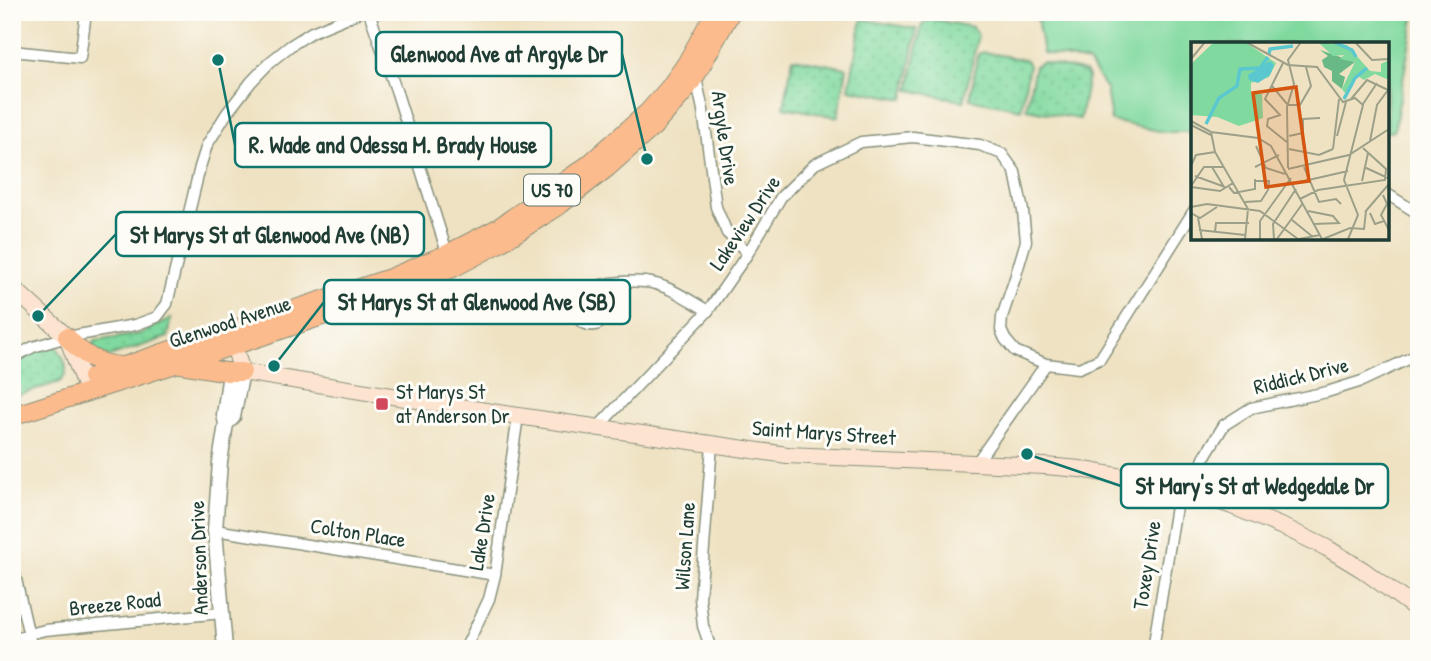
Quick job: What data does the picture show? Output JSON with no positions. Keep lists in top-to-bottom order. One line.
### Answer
{"streets":{"main road":["US 70","Glenwood Avenue","Saint Marys Street"],"street":["Argyle Drive","Lakeview Drive","Riddick Drive","Lake Drive","Colton Place","Wilson Lane","Anderson Drive","Toxey Drive","Breeze Road"]},"crossings":[["Argyle Drive","Lakeview Drive"],["Argyle Drive","Glenwood Avenue"],["Lakeview Drive","Saint Marys Street"],["Riddick Drive","Saint Marys Street"],["Riddick Drive","Toxey Drive"],["Saint Marys Street","Lake Drive"],["Saint Marys Street","Wilson Lane"],["Saint Marys Street","Anderson Drive"],["Saint Marys Street","Toxey Drive"],["Lake Drive","Colton Place"],["Colton Place","Anderson Drive"],["Anderson Drive","Breeze Road"]],"places":{"other":["R. Wade and Odessa M. Brady House","Glenwood Ave at Argyle Dr","St Marys St at Glenwood Ave (NB)","St Marys St at Glenwood Ave (SB)","St Mary's St at Wedgedale Dr"],"transit":["St Marys St at Anderson Dr"]}}
